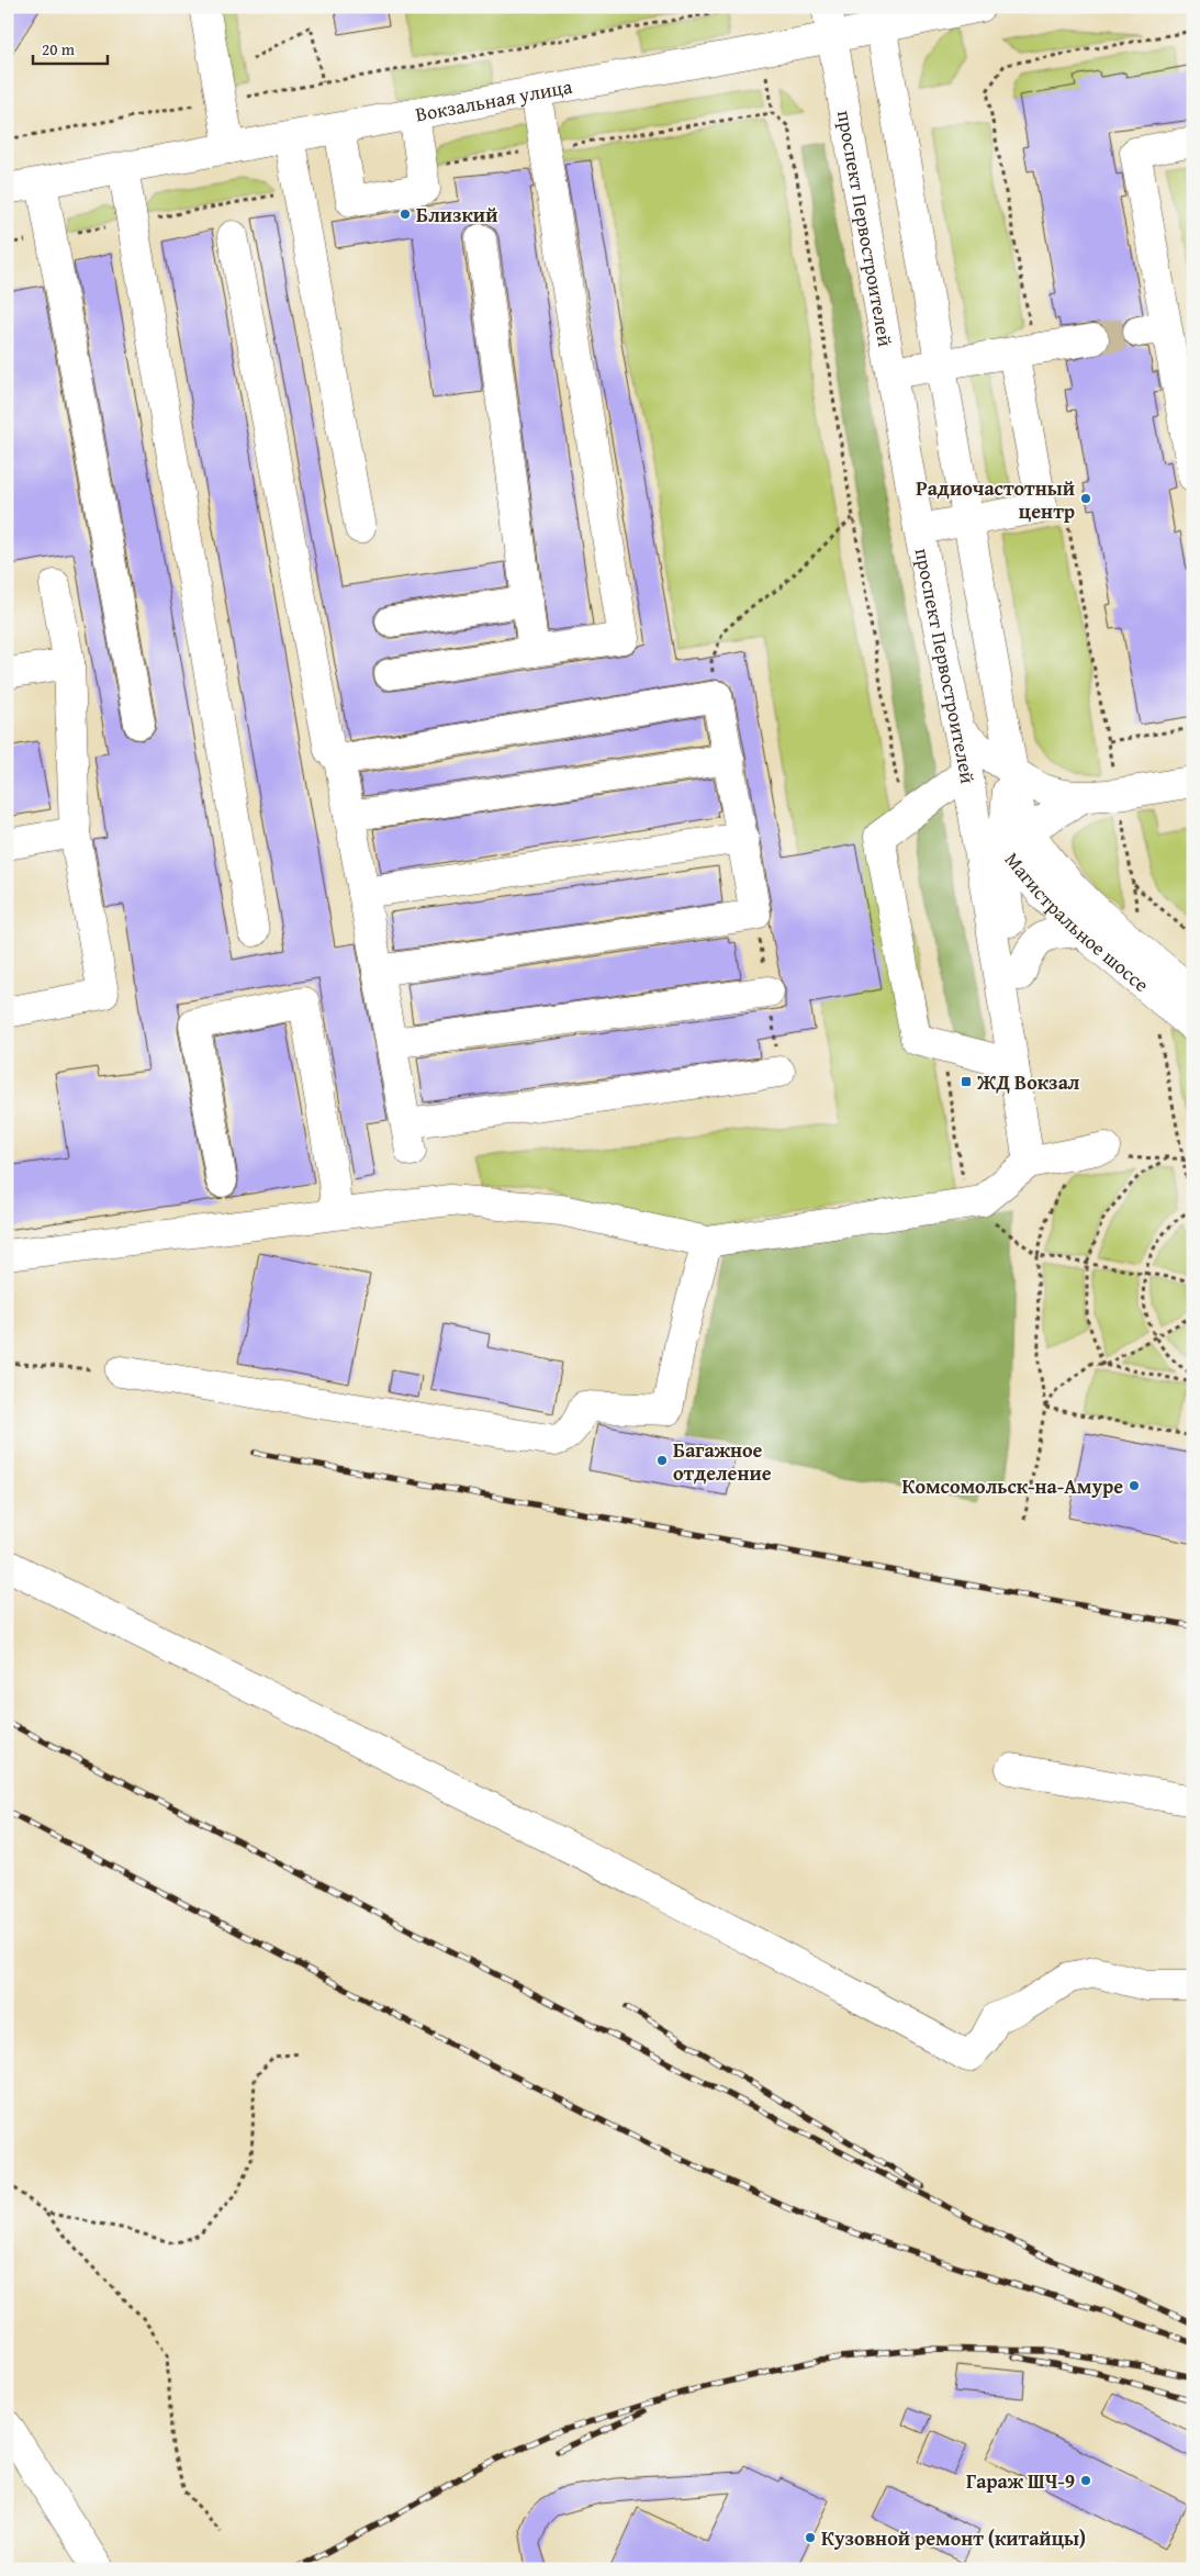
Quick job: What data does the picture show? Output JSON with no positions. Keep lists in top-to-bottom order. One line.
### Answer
{"streets":{"main road":["Вокзальная улица","проспект Первостроителей","Магистральное шоссе"]},"crossings":[["Вокзальная улица","проспект Первостроителей"],["проспект Первостроителей","Магистральное шоссе"]],"places":{"other":["Близкий","Радиочастотный центр","Багажное отделение","Комсомольск-на-Амуре","Гараж ШЧ-9","Кузовной ремонт (китайцы)"],"transit":["ЖД Вокзал"]},"scale_bar":"20 m"}
